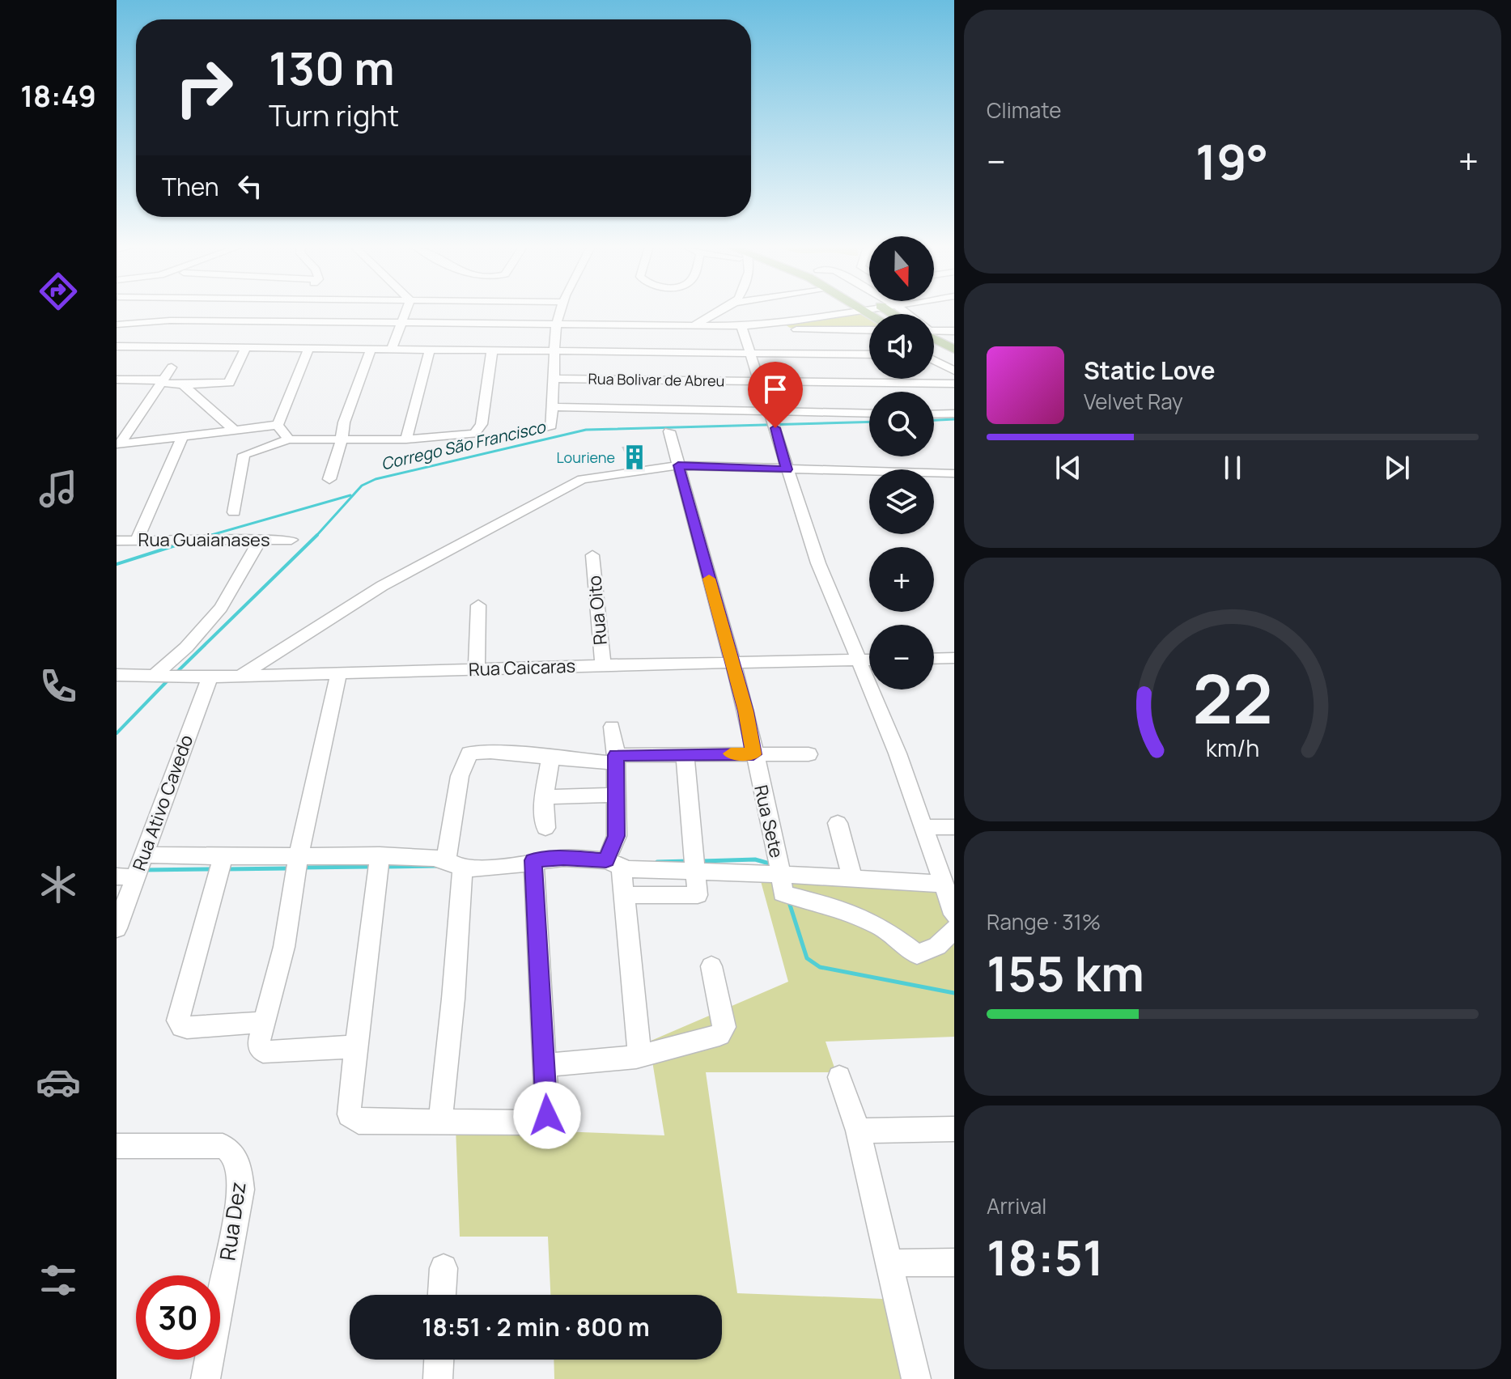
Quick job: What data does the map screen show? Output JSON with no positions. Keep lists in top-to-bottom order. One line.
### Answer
{"streets":{"street":["Rua Bolivar de Abreu","Rua Guaianases","Rua Oito","Rua Caicaras","Rua Ativo Cavedo","Rua Sete","Rua Dez"]},"crossings":[["Rua Oito","Rua Caicaras"],["Rua Caicaras","Rua Ativo Cavedo"],["Rua Caicaras","Rua Sete"]],"water":["Corrego São Francisco"],"places":{"building":["Louriene"]},"north":"bottom","page":{"tabs":"18:49","tile":["Climate",["Range · 31%","155 km"],["Arrival","18:51"]],"turn":["130 m","Turn right"],"heat":["−","19°","+"],"then":"Then","map_buttons":["+","−"],"song":["Static Love","Velvet Ray"],"limit":"30","trip":"18:51 · 2 min · 800 m","gauge":["22","km/h"]}}
